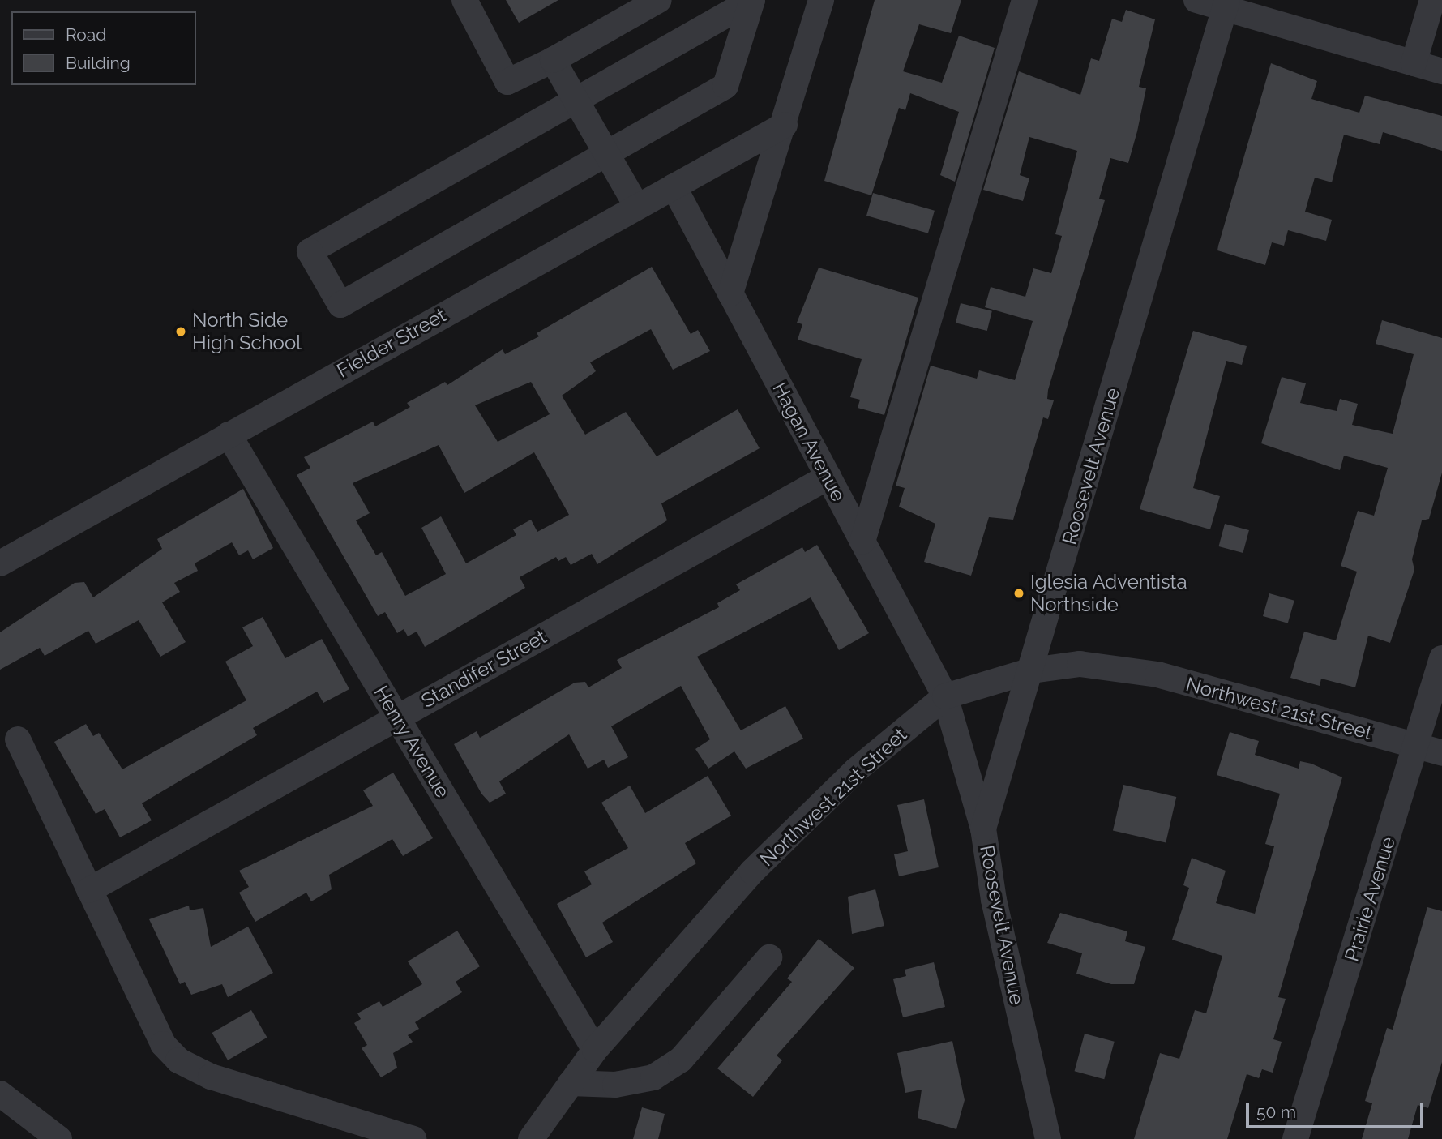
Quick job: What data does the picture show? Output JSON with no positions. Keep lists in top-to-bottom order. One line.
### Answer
{"streets":{"street":["Fielder Street","Hagan Avenue","Roosevelt Avenue","Standifer Street","Northwest 21st Street","Henry Avenue","Prairie Avenue"]},"crossings":[["Fielder Street","Hagan Avenue"],["Fielder Street","Henry Avenue"],["Hagan Avenue","Roosevelt Avenue"],["Hagan Avenue","Standifer Street"],["Hagan Avenue","Northwest 21st Street"],["Roosevelt Avenue","Northwest 21st Street"],["Standifer Street","Henry Avenue"],["Northwest 21st Street","Henry Avenue"],["Northwest 21st Street","Prairie Avenue"]],"places":["North Side High School","Iglesia Adventista Northside"],"legend":["Road","Building"],"scale_bar":"50 m"}
